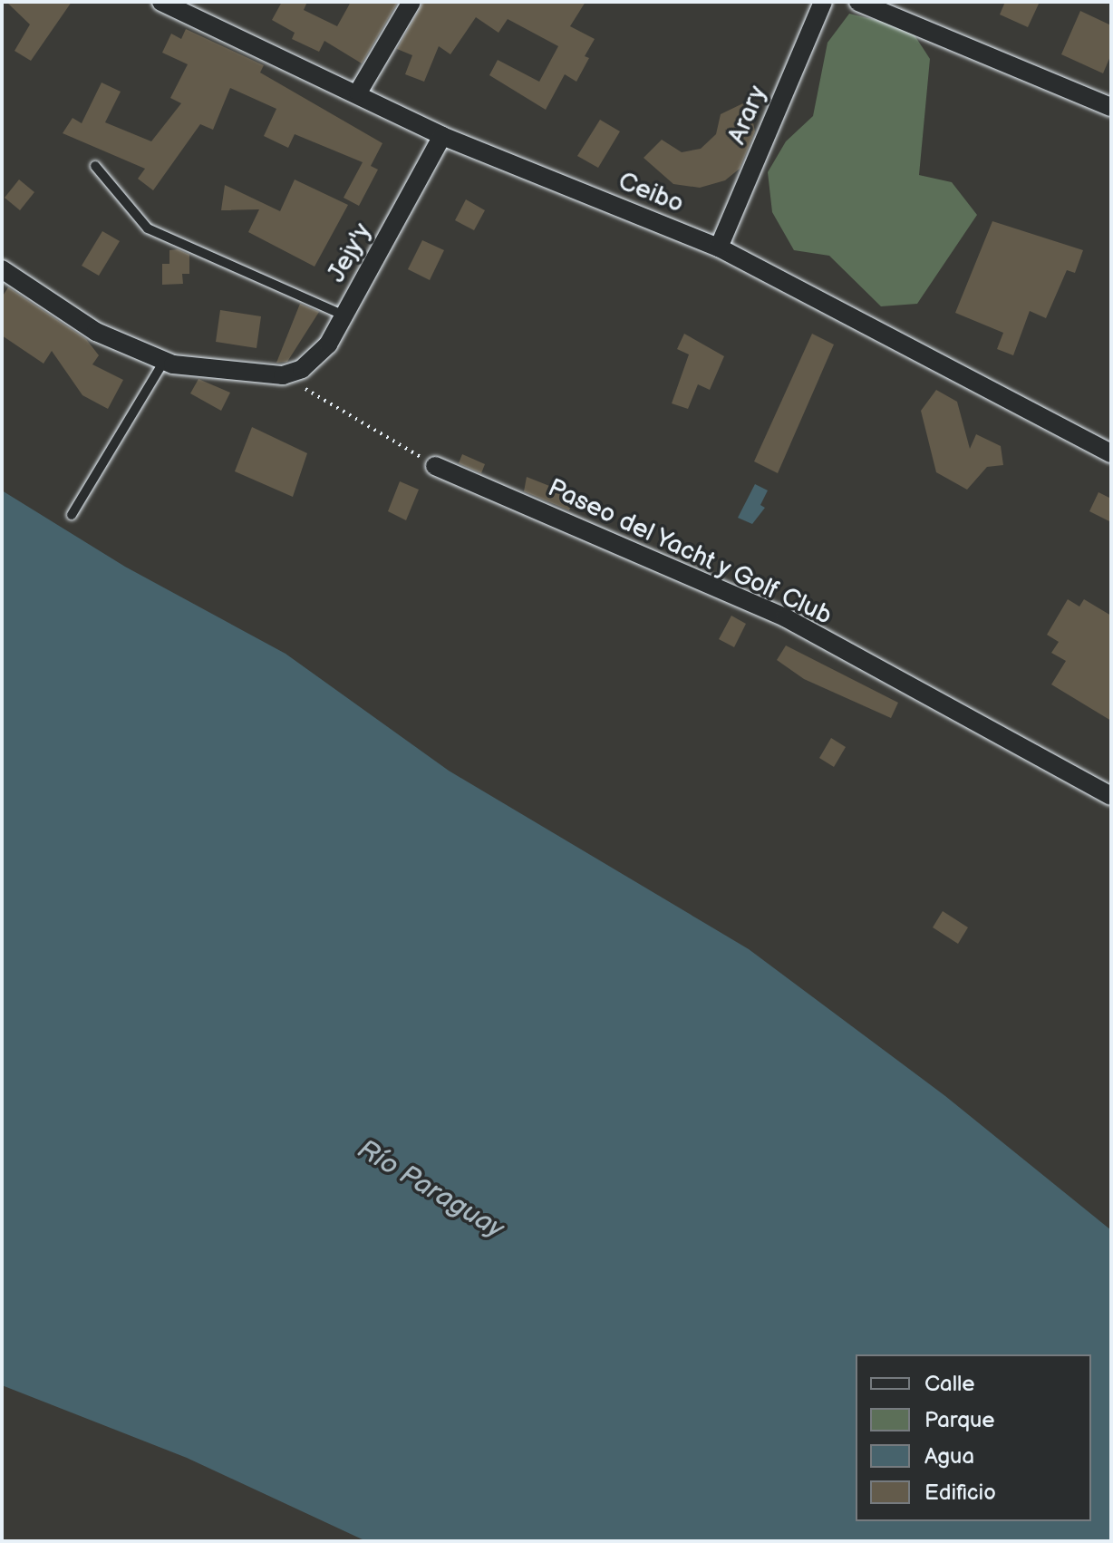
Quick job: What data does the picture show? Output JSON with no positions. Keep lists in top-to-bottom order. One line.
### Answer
{"streets":{"street":["Arary","Ceibo","Jejy'y","Paseo del Yacht y Golf Club"]},"crossings":[["Arary","Ceibo"],["Ceibo","Jejy'y"]],"water":["Río Paraguay"],"legend":["Calle","Parque","Agua","Edificio"]}
